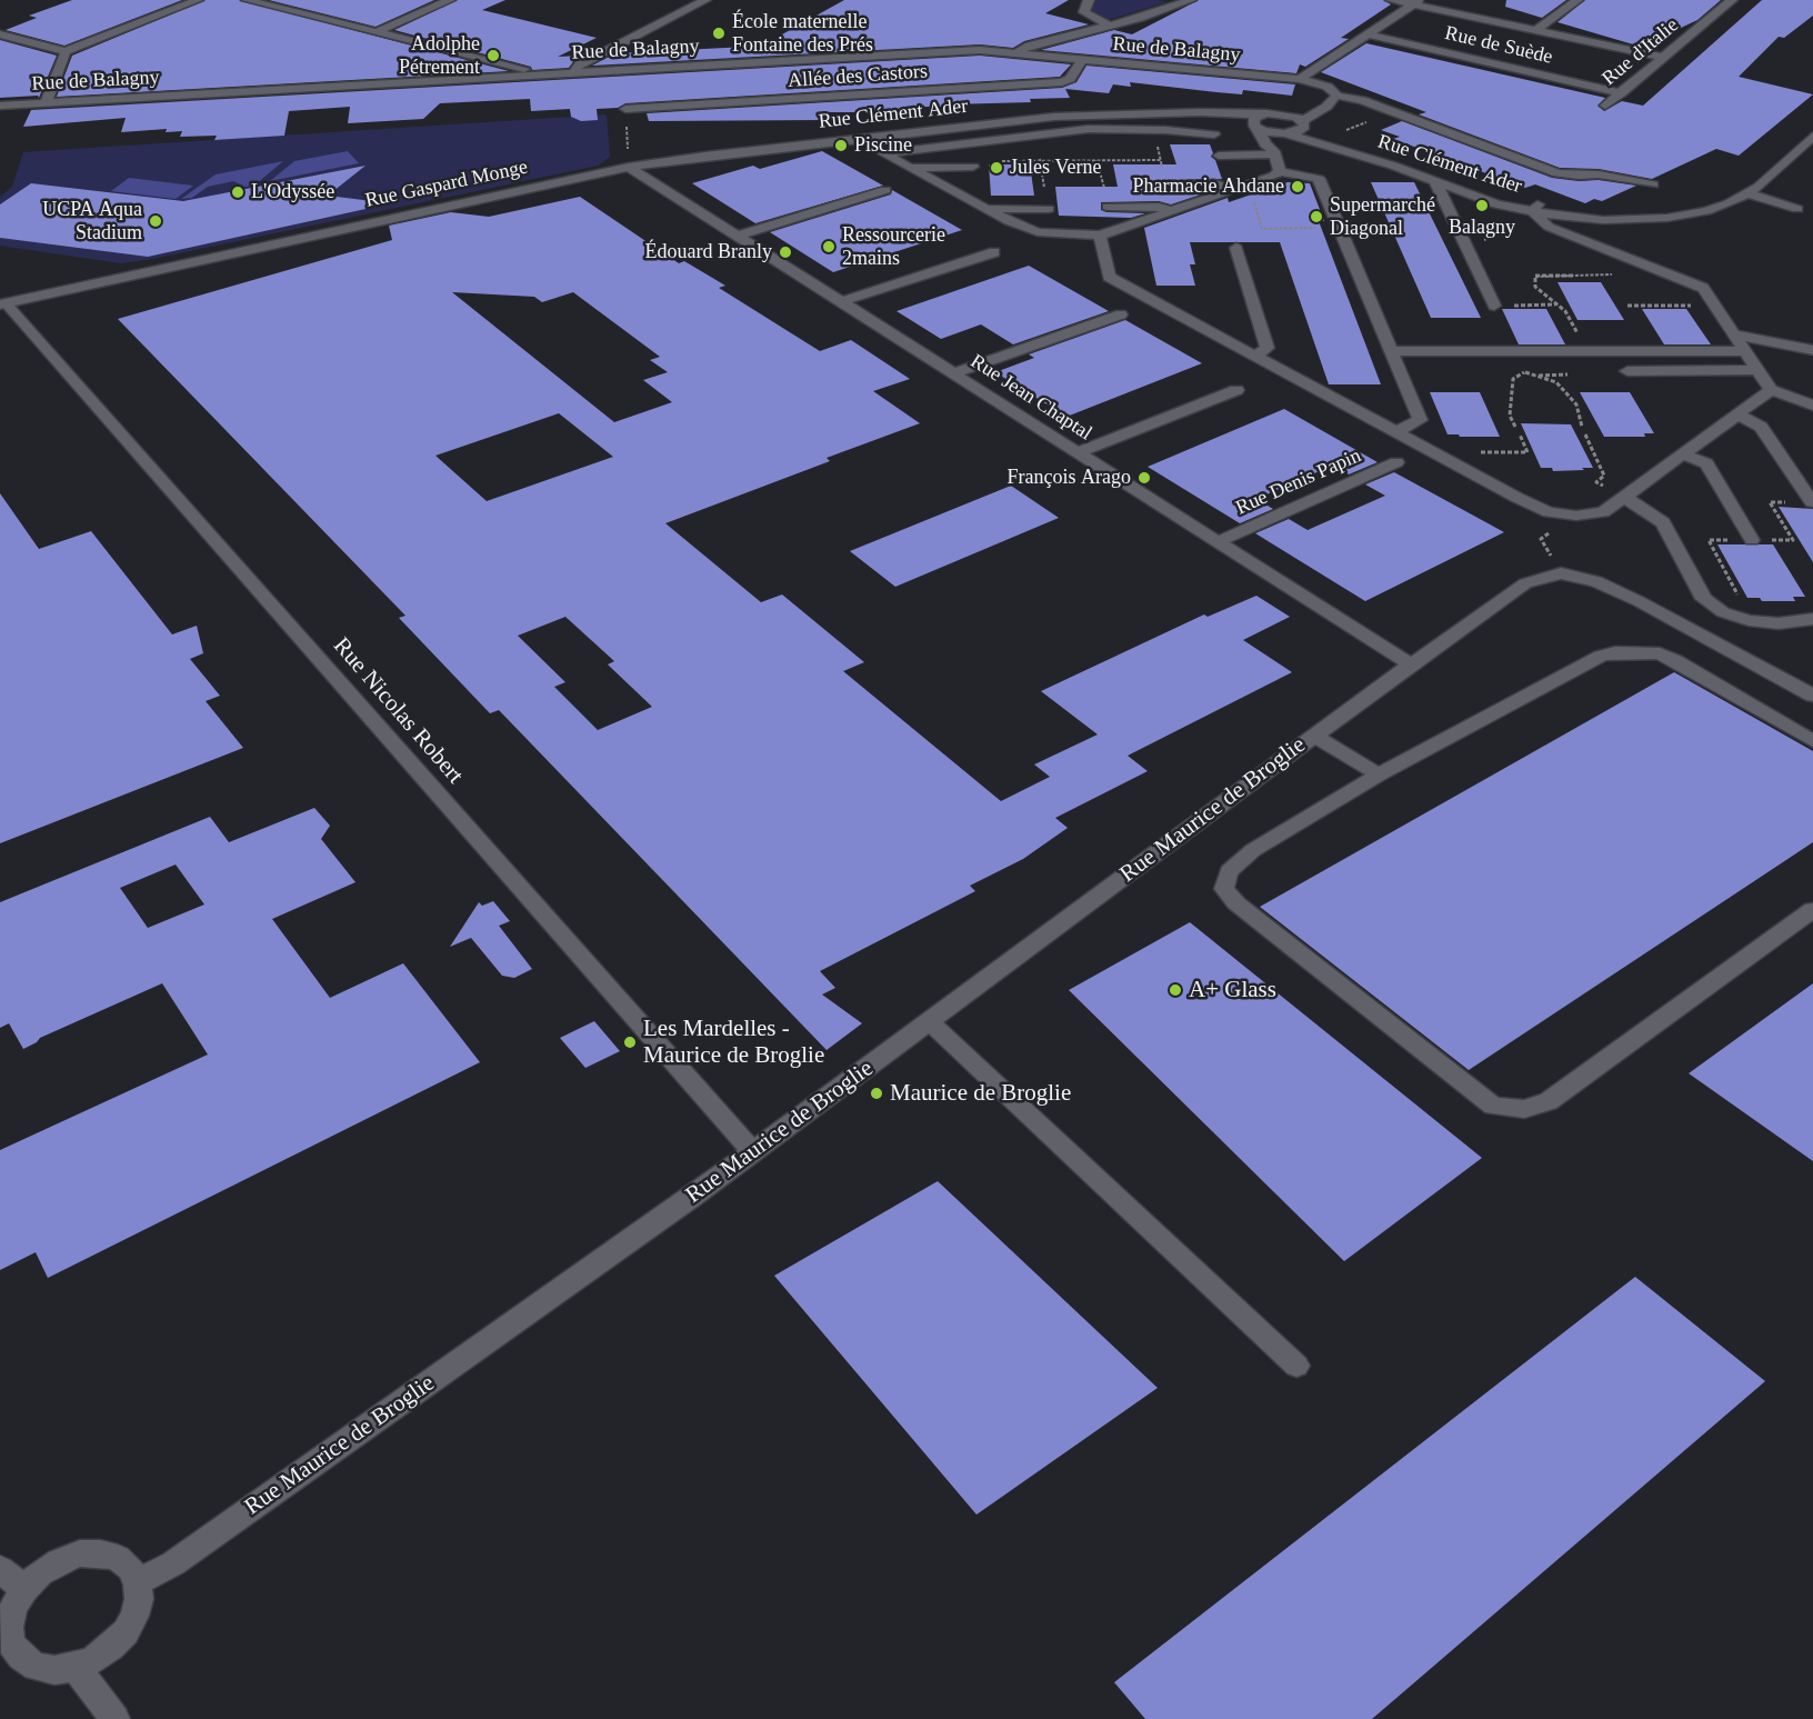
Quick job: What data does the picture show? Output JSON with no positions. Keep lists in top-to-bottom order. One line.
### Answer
{"streets":{"street":["Rue de Suède","Rue de Balagny","Rue d'Italie","Allée des Castors","Rue Clément Ader","Rue Gaspard Monge","Rue Jean Chaptal","Rue Denis Papin","Rue Nicolas Robert","Rue Maurice de Broglie"]},"crossings":[["Rue de Suède","Rue d'Italie"],["Rue de Balagny","Allée des Castors"],["Rue Clément Ader","Rue Gaspard Monge"],["Rue Clément Ader","Rue Jean Chaptal"],["Rue Gaspard Monge","Rue Jean Chaptal"],["Rue Gaspard Monge","Rue Nicolas Robert"],["Rue Jean Chaptal","Rue Denis Papin"],["Rue Jean Chaptal","Rue Maurice de Broglie"],["Rue Nicolas Robert","Rue Maurice de Broglie"]],"places":["École maternelle Fontaine des Prés","Adolphe Pétrement","Piscine","Jules Verne","Pharmacie Ahdane","L'Odyssée","Balagny","Supermarché Diagonal","UCPA Aqua Stadium","Ressourcerie 2mains","Édouard Branly","François Arago","A+ Glass","Les Mardelles - Maurice de Broglie","Maurice de Broglie"]}
